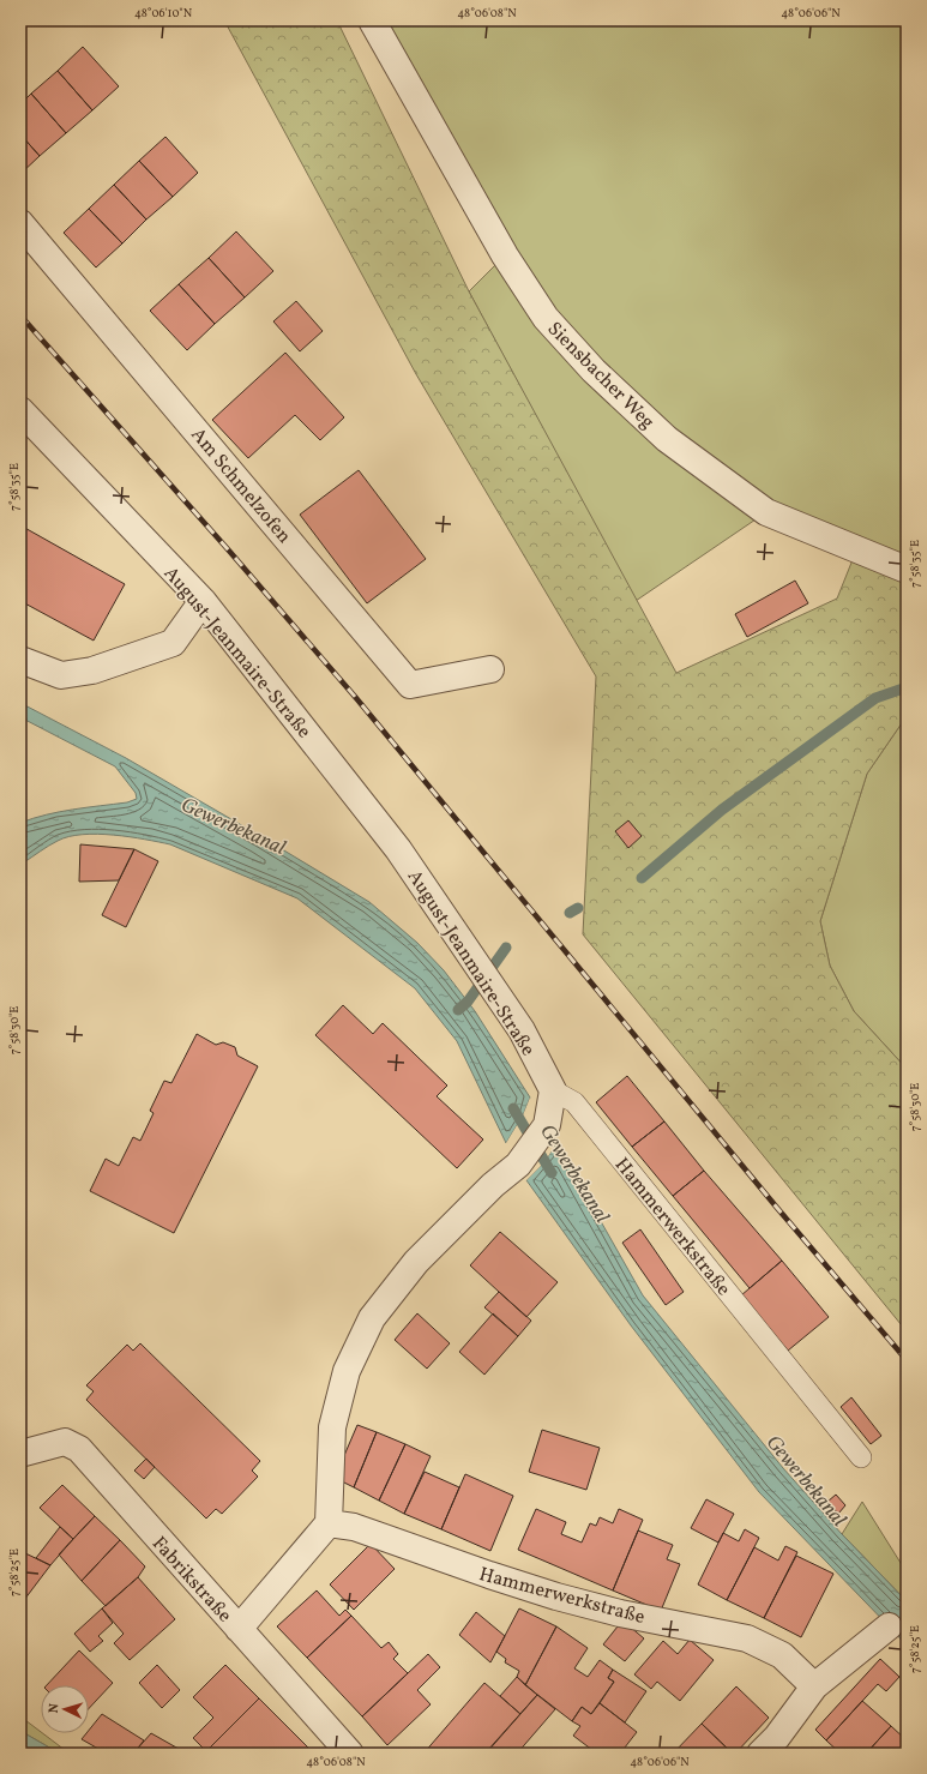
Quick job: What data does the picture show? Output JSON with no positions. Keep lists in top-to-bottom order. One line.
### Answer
{"streets":{"street":["Siensbacher Weg","Am Schmelzofen","August-Jeanmaire-Straße","Hammerwerkstraße","Fabrikstraße"]},"crossings":[["August-Jeanmaire-Straße","Hammerwerkstraße"]],"water":["Gewerbekanal"],"north":"left","coordinates":["48°06'10\"N","48°06'08\"N","48°06'06\"N","7°58'35\"E","7°58'30\"E","7°58'25\"E"]}
